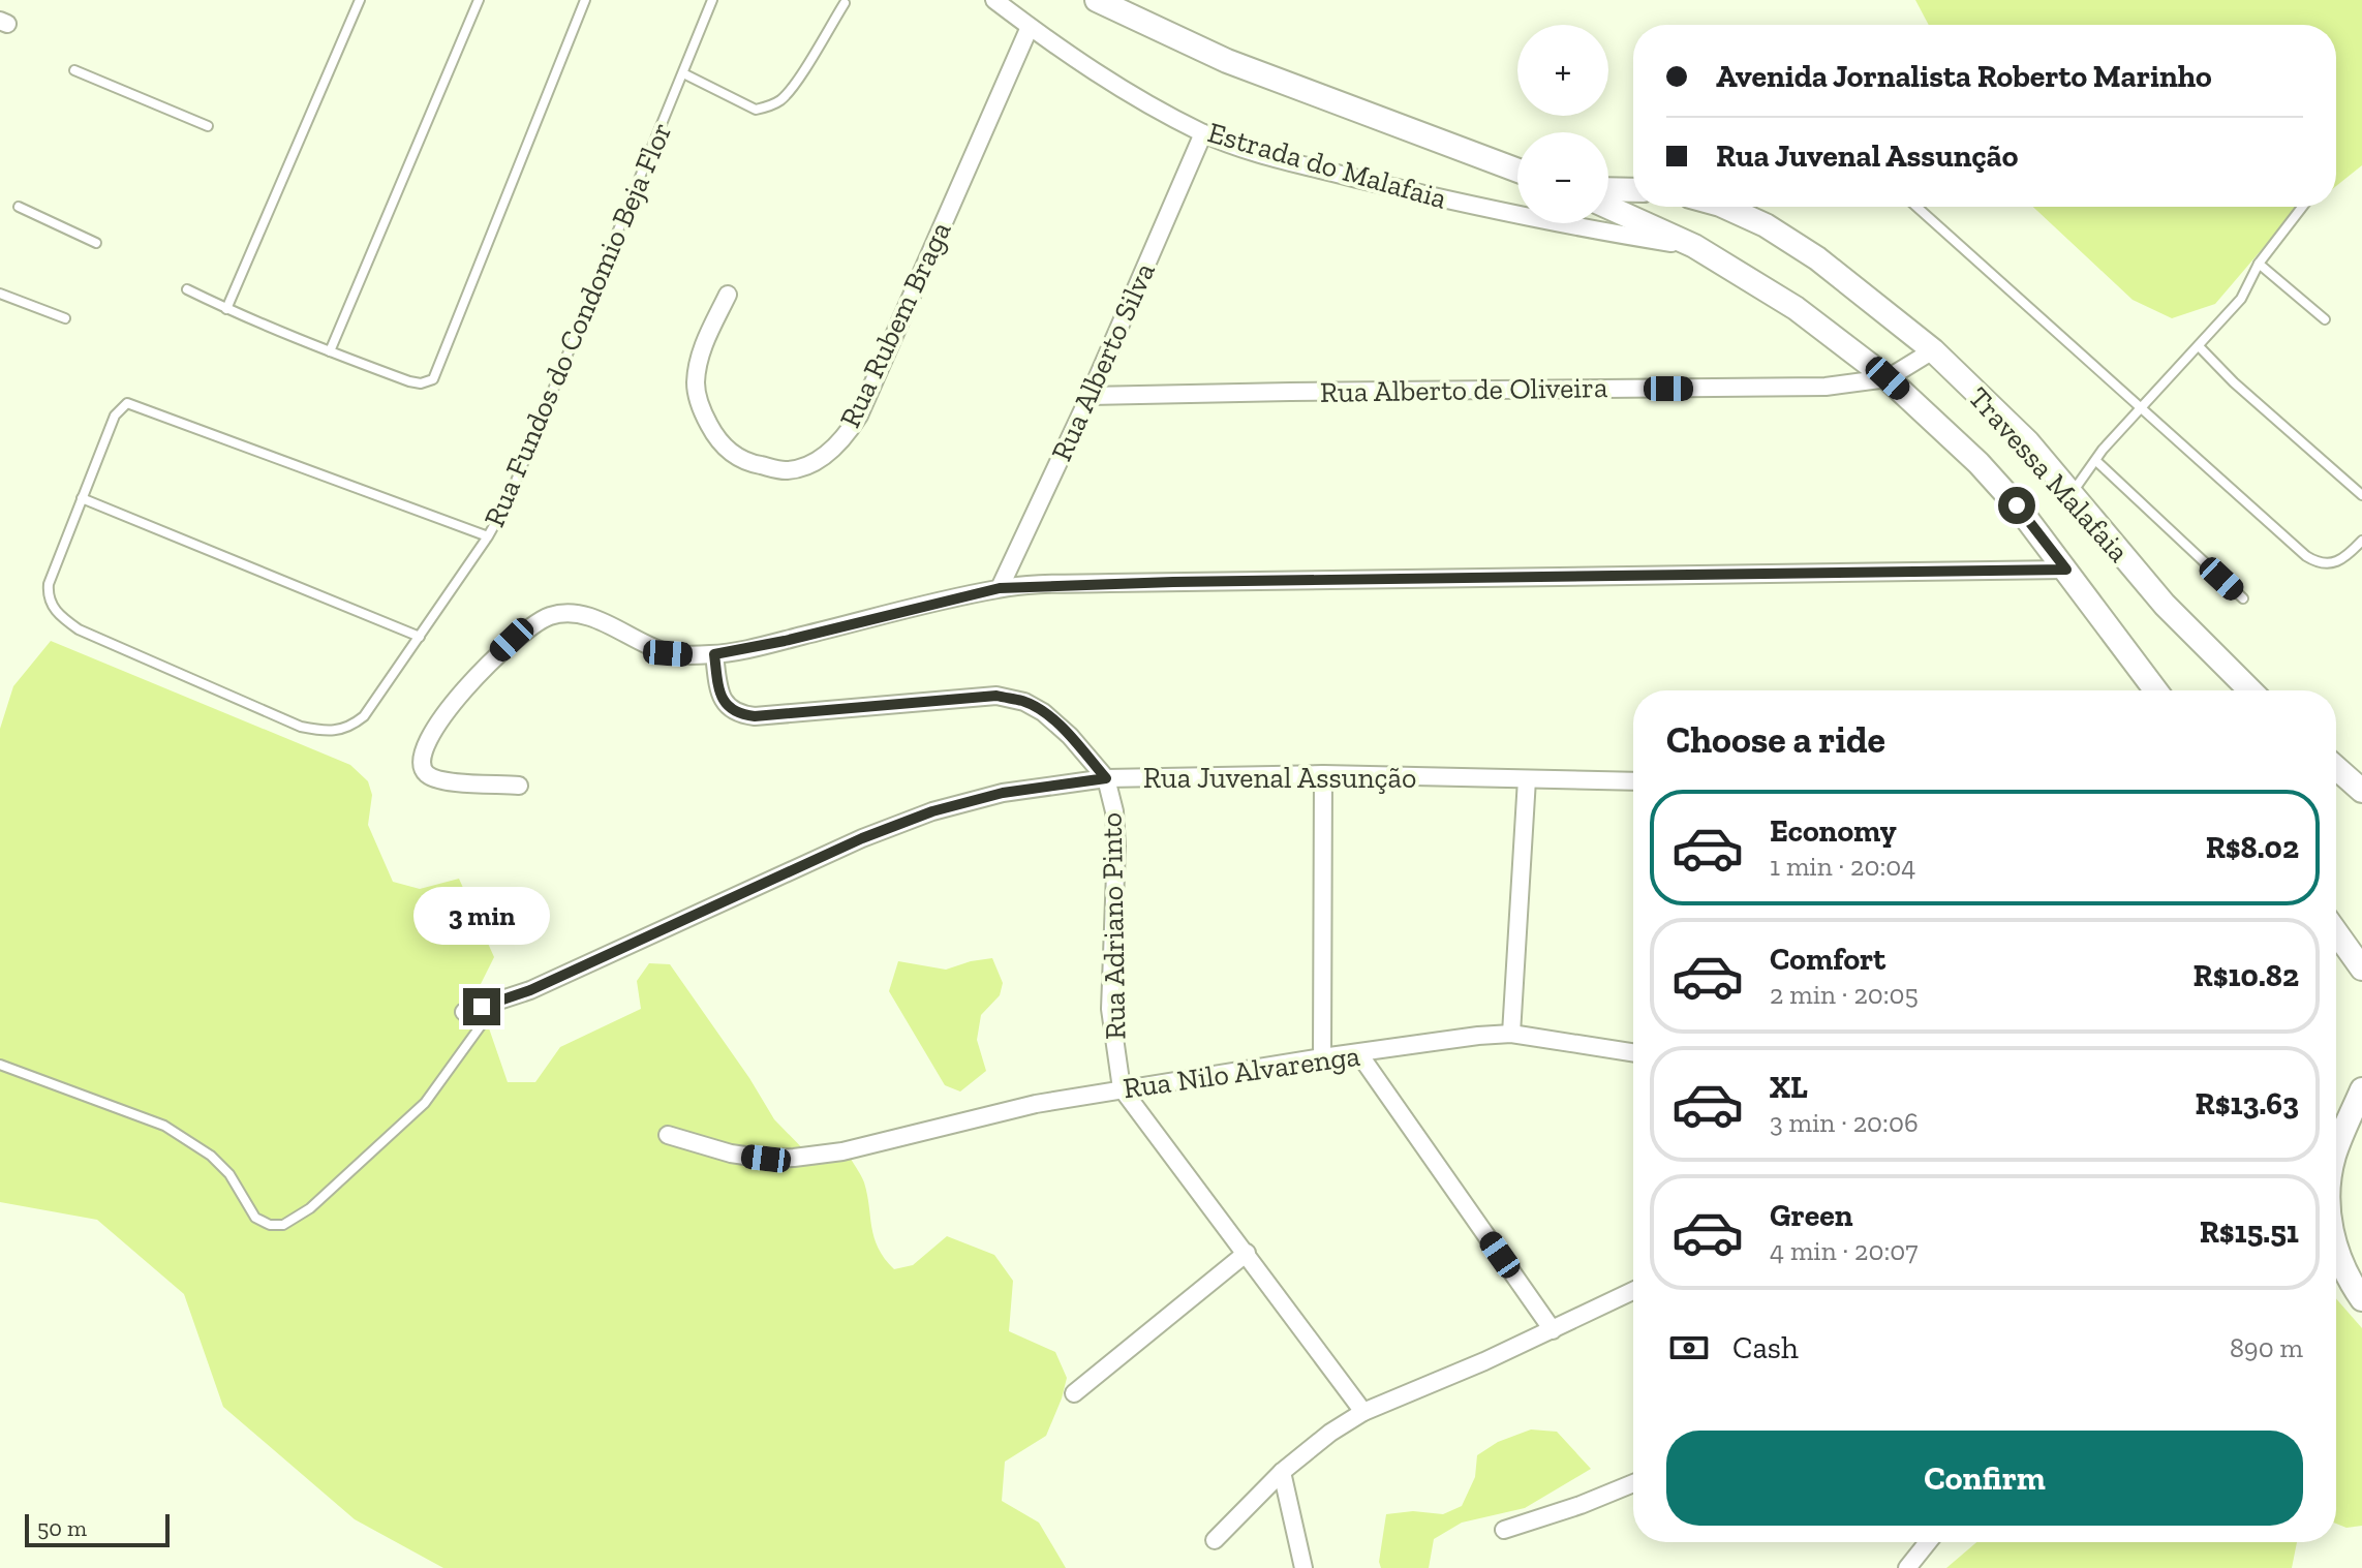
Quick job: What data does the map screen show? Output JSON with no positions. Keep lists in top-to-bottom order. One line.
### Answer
{"streets":{"main road":["Travessa Malafaia"],"street":["Estrada do Malafaia","Rua Rubem Braga","Rua Alberto Silva","Rua Alberto de Oliveira","Rua Juvenal Assunção","Rua Adriano Pinto","Rua Nilo Alvarenga"],"lane":["Rua Fundos do Condomio Beja Flor"]},"crossings":[["Estrada do Malafaia","Rua Rubem Braga"],["Estrada do Malafaia","Rua Alberto Silva"],["Rua Alberto Silva","Rua Alberto de Oliveira"],["Rua Juvenal Assunção","Rua Adriano Pinto"],["Rua Adriano Pinto","Rua Nilo Alvarenga"]],"scale_bar":"50 m","page":{"map_buttons":["+","−"],"banner":["Avenida Jornalista Roberto Marinho","Rua Juvenal Assunção"],"heading":"Choose a ride","list":[{"name":"Economy","note":"1 min · 20:04","value":"R$8.02"},{"name":"Comfort","note":"2 min · 20:05","value":"R$10.82"},{"name":"XL","note":"3 min · 20:06","value":"R$13.63"},{"name":"Green","note":"4 min · 20:07","value":"R$15.51"}],"bubble":"3 min","pay":["Cash","890 m"],"buttons":"Confirm","scale":"50 m"}}
